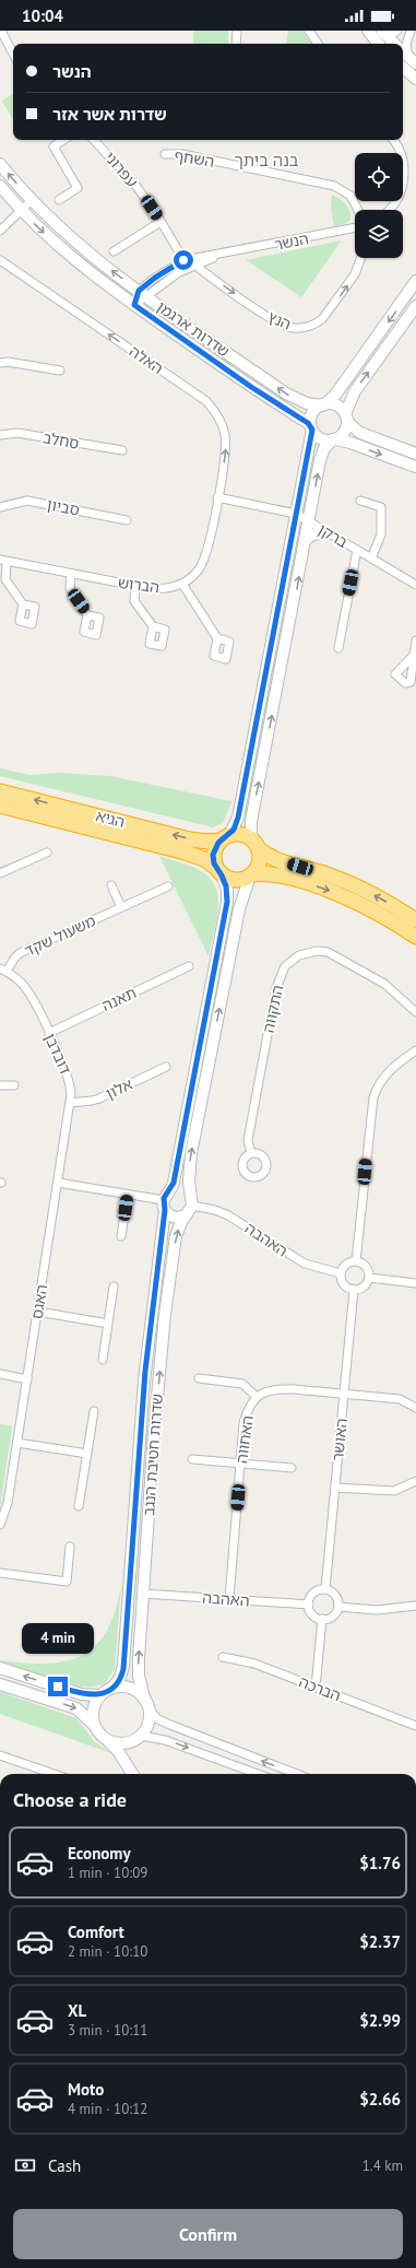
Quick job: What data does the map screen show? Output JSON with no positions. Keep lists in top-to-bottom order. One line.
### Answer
{"streets":{"highway":["הגיא"],"street":["השחף","עפרוני","הנשר","הנץ","שדרות ארגמן","האלה","סחלב","סביון","ברקן","הברוש","משעול שקד","תאנה","התקווה","דובדבן","אלון","האהבה","האגס","האחווה","האושר","שדרות חטיבת הנגב","הברכה"]},"crossings":[["עפרוני","הנשר"],["הנשר","הנץ"],["הנשר","שדרות ארגמן"],["האלה","ברקן"],["האלה","הברוש"],["ברקן","הברוש"],["הגיא","שדרות חטיבת הנגב"],["משעול שקד","דובדבן"],["תאנה","דובדבן"],["דובדבן","אלון"],["דובדבן","האגס"],["האהבה","האחווה"],["האהבה","האושר"],["האהבה","שדרות חטיבת הנגב"],["האחווה","האושר"]],"one_way":["האלה"],"districts":["בנה ביתך"],"page":{"status":"10:04","banner":["הנשר","שדרות אשר אזר"],"bubble":"4 min","heading":"Choose a ride","list":[{"name":"Economy","note":"1 min · 10:09","value":"$1.76"},{"name":"Comfort","note":"2 min · 10:10","value":"$2.37"},{"name":"XL","note":"3 min · 10:11","value":"$2.99"},{"name":"Moto","note":"4 min · 10:12","value":"$2.66"}],"pay":["Cash","1.4 km"],"buttons":"Confirm"}}
